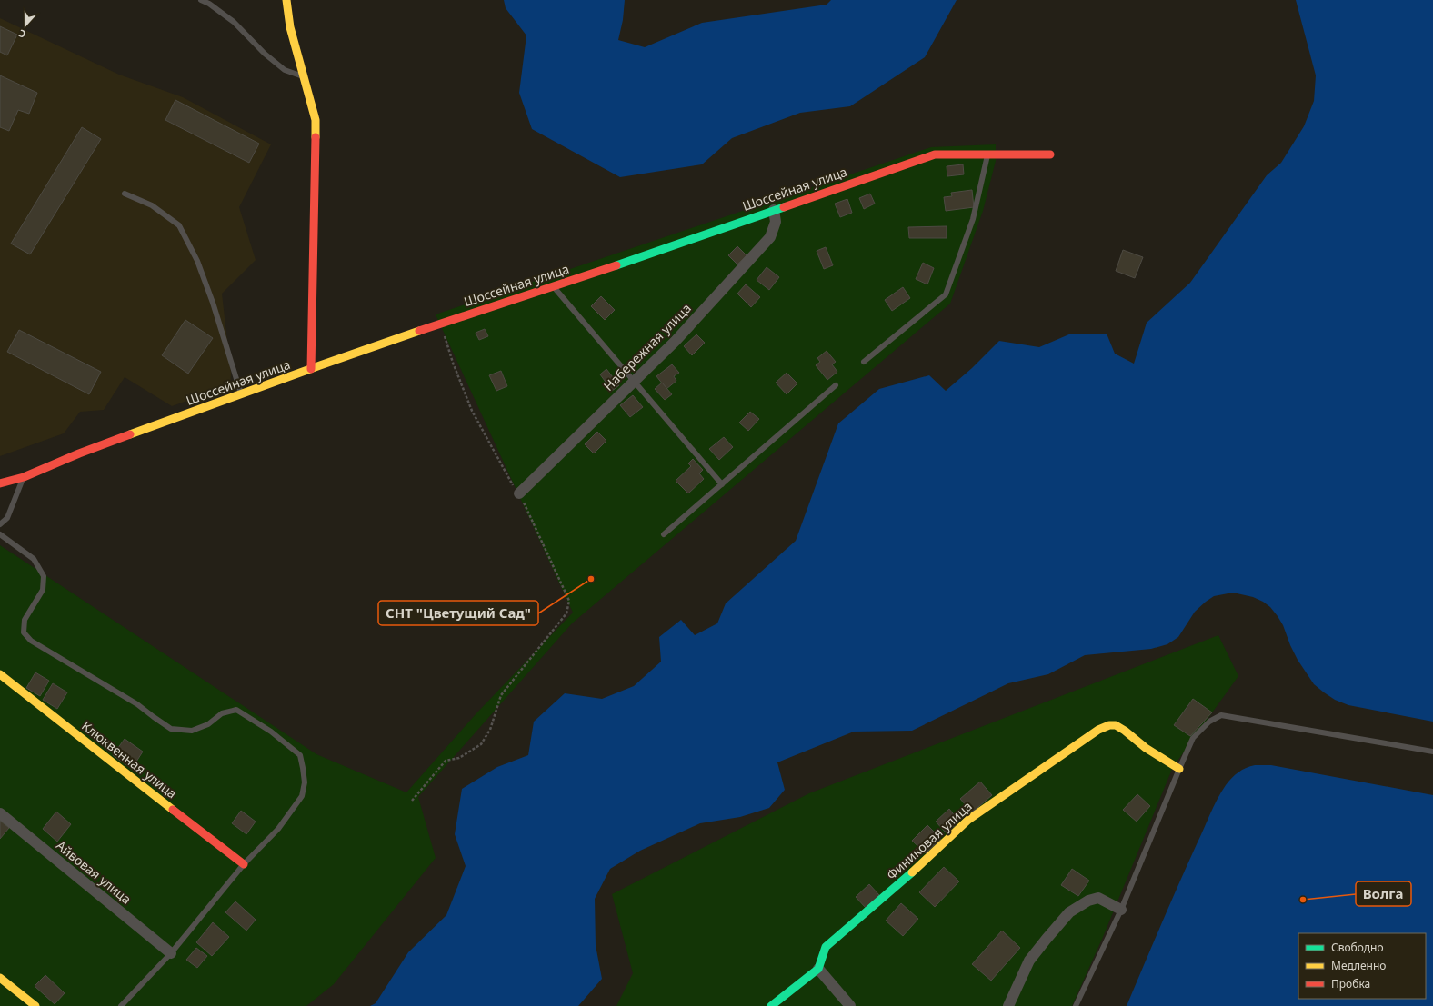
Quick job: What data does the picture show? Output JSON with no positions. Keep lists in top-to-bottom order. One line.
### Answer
{"streets":{"street":["Шоссейная улица","Набережная улица","Клюквенная улица","Финиковая улица","Айвовая улица"]},"crossings":[["Шоссейная улица","Набережная улица"]],"places":["СНТ \"Цветущий Сад\"","Волга"],"legend":["Свободно","Медленно","Пробка"],"north":"bottom"}
